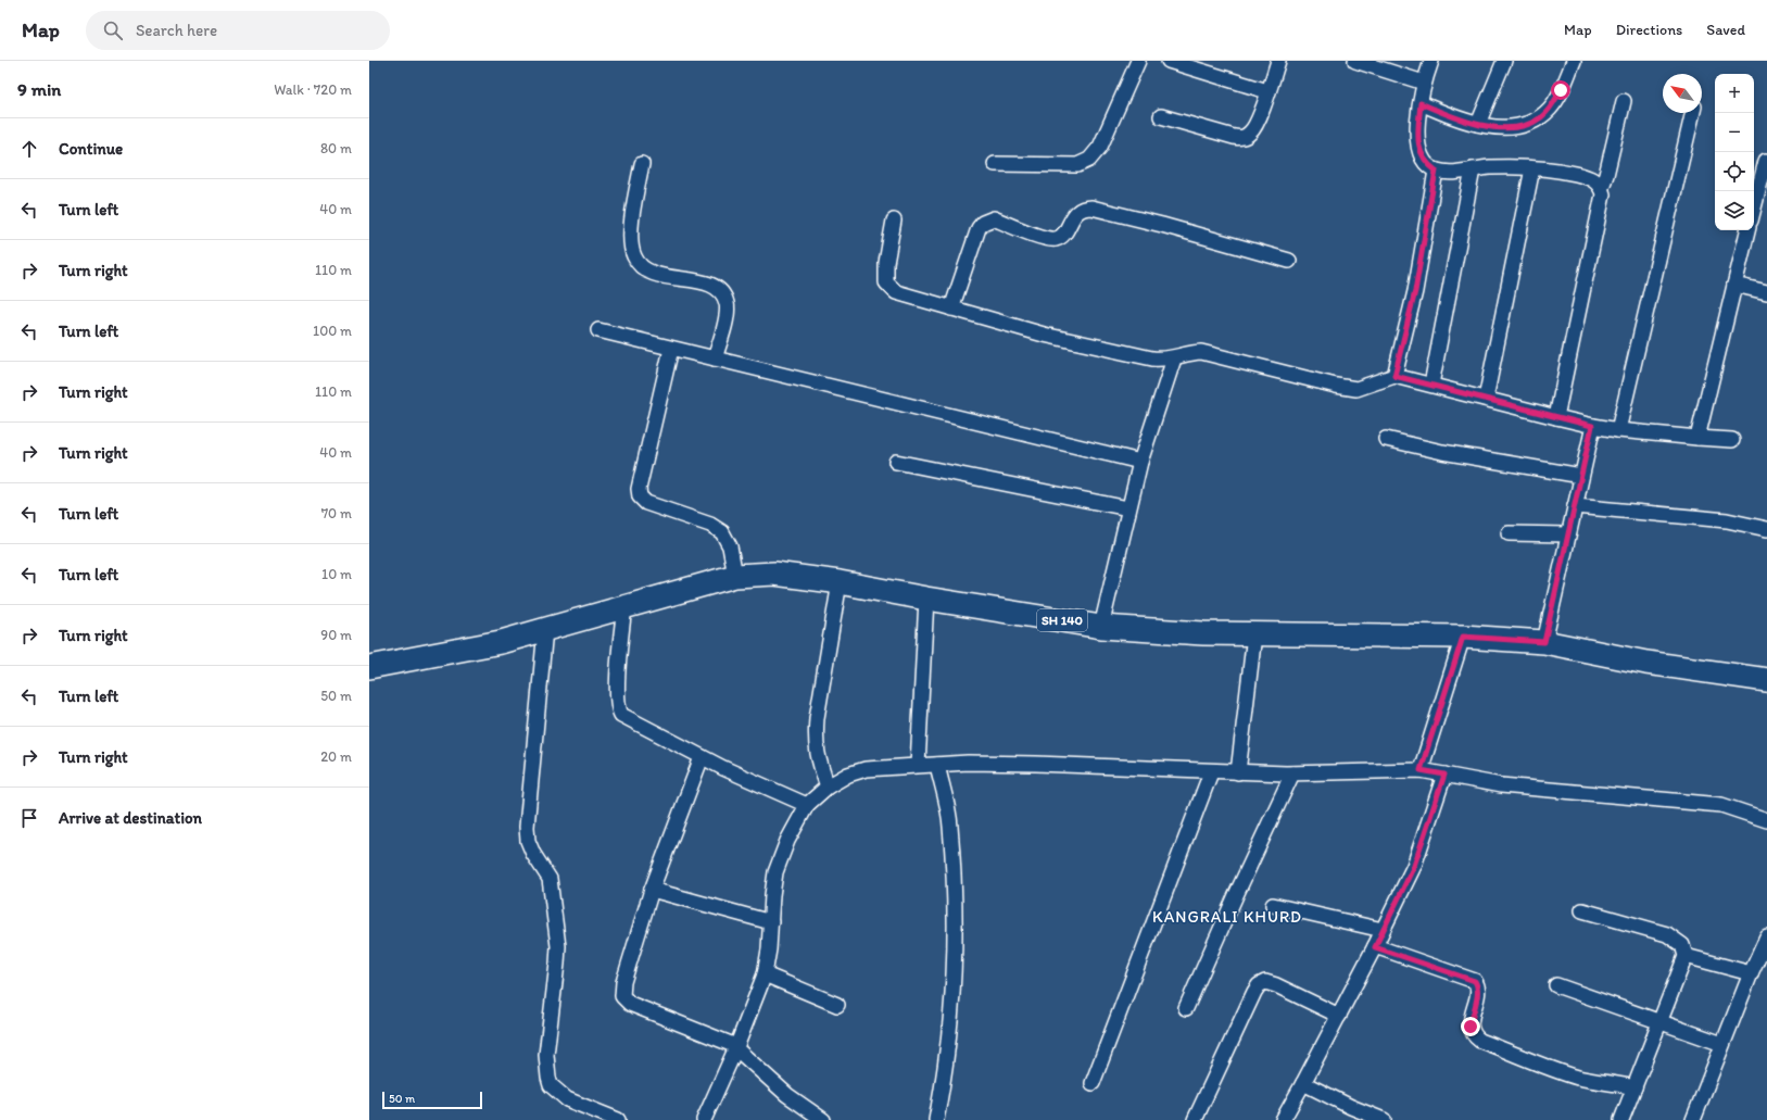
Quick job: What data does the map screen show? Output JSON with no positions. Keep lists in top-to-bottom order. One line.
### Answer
{"streets":{"main road":["SH 140"]},"districts":["KANGRALI KHURD"],"scale_bar":"50 m","north":"top left","page":{"header":"Map","search":"Search here","nav":["Map","Directions","Saved"],"heading":["9 min","Walk · 720 m"],"map_buttons":["+","−"],"list":[["Continue","80 m"],["Turn left","40 m"],["Turn right","110 m"],["Turn left","100 m"],["Turn right","110 m"],["Turn right","40 m"],["Turn left","70 m"],["Turn left","10 m"],["Turn right","90 m"],["Turn left","50 m"],["Turn right","20 m"],"Arrive at destination"],"scale":"50 m"}}
